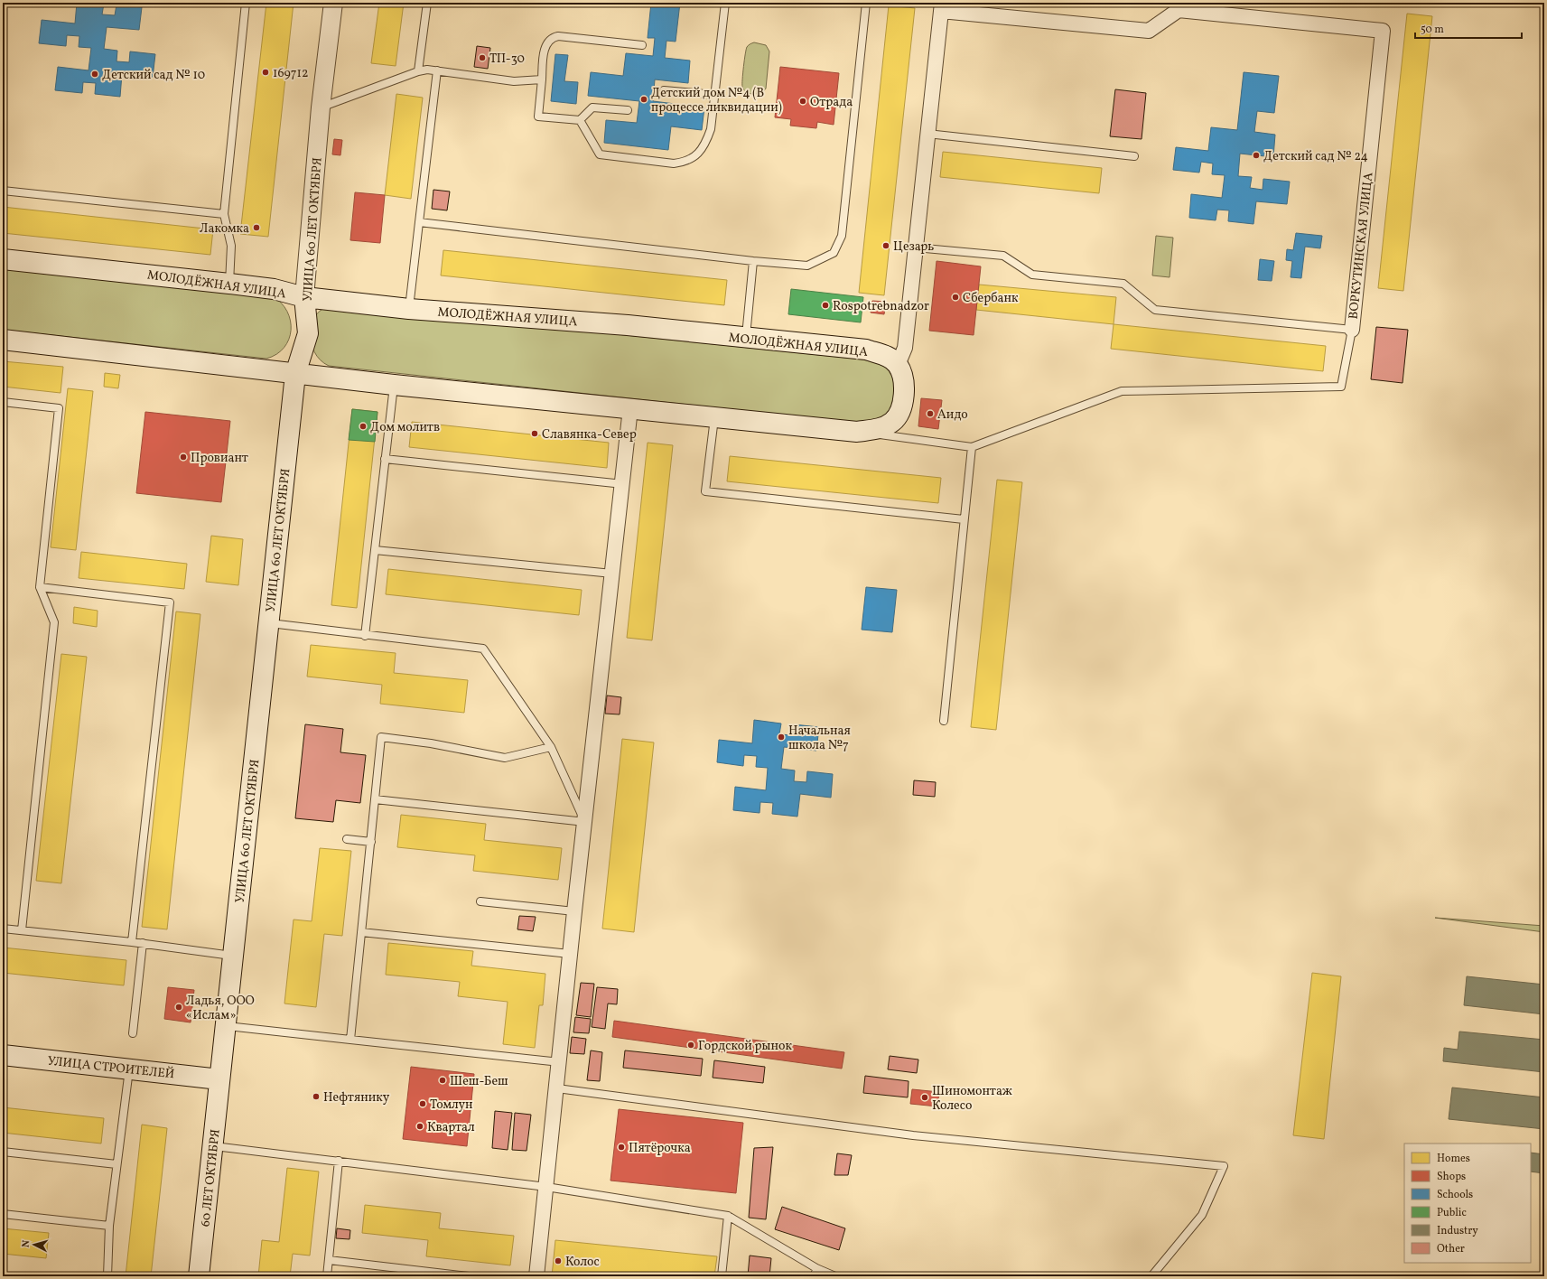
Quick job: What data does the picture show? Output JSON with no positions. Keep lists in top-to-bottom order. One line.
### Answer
{"streets":{"main road":["УЛИЦА 60 ЛЕТ ОКТЯБРЯ","МОЛОДЁЖНАЯ УЛИЦА","УЛИЦА СТРОИТЕЛЕЙ","60 ЛЕТ ОКТЯБРЯ"],"street":["ВОРКУТИНСКАЯ УЛИЦА"]},"crossings":[["УЛИЦА 60 ЛЕТ ОКТЯБРЯ","МОЛОДЁЖНАЯ УЛИЦА"],["УЛИЦА 60 ЛЕТ ОКТЯБРЯ","УЛИЦА СТРОИТЕЛЕЙ"],["УЛИЦА 60 ЛЕТ ОКТЯБРЯ","60 ЛЕТ ОКТЯБРЯ"],["УЛИЦА СТРОИТЕЛЕЙ","60 ЛЕТ ОКТЯБРЯ"]],"places":["ТП-30","169712","Детский сад № 10","Детский дом №4 (В процессе ликвидации)","Отрада","Детский сад № 24","Лакомка","Цезарь","Сбербанк","Rospotrebnadzor","Аидо","Дом молитв","Славянка-Север","Провиант","Начальная школа №7","Ладья, ООО «Ислам»","Гордской рынок","Шеш-Беш","Нефтянику","Шиномонтаж Колесо","Томлун","Квартал","Пятёрочка","Колос"],"legend":["Homes","Shops","Schools","Public","Industry","Other"],"scale_bar":"50 m","north":"left"}
